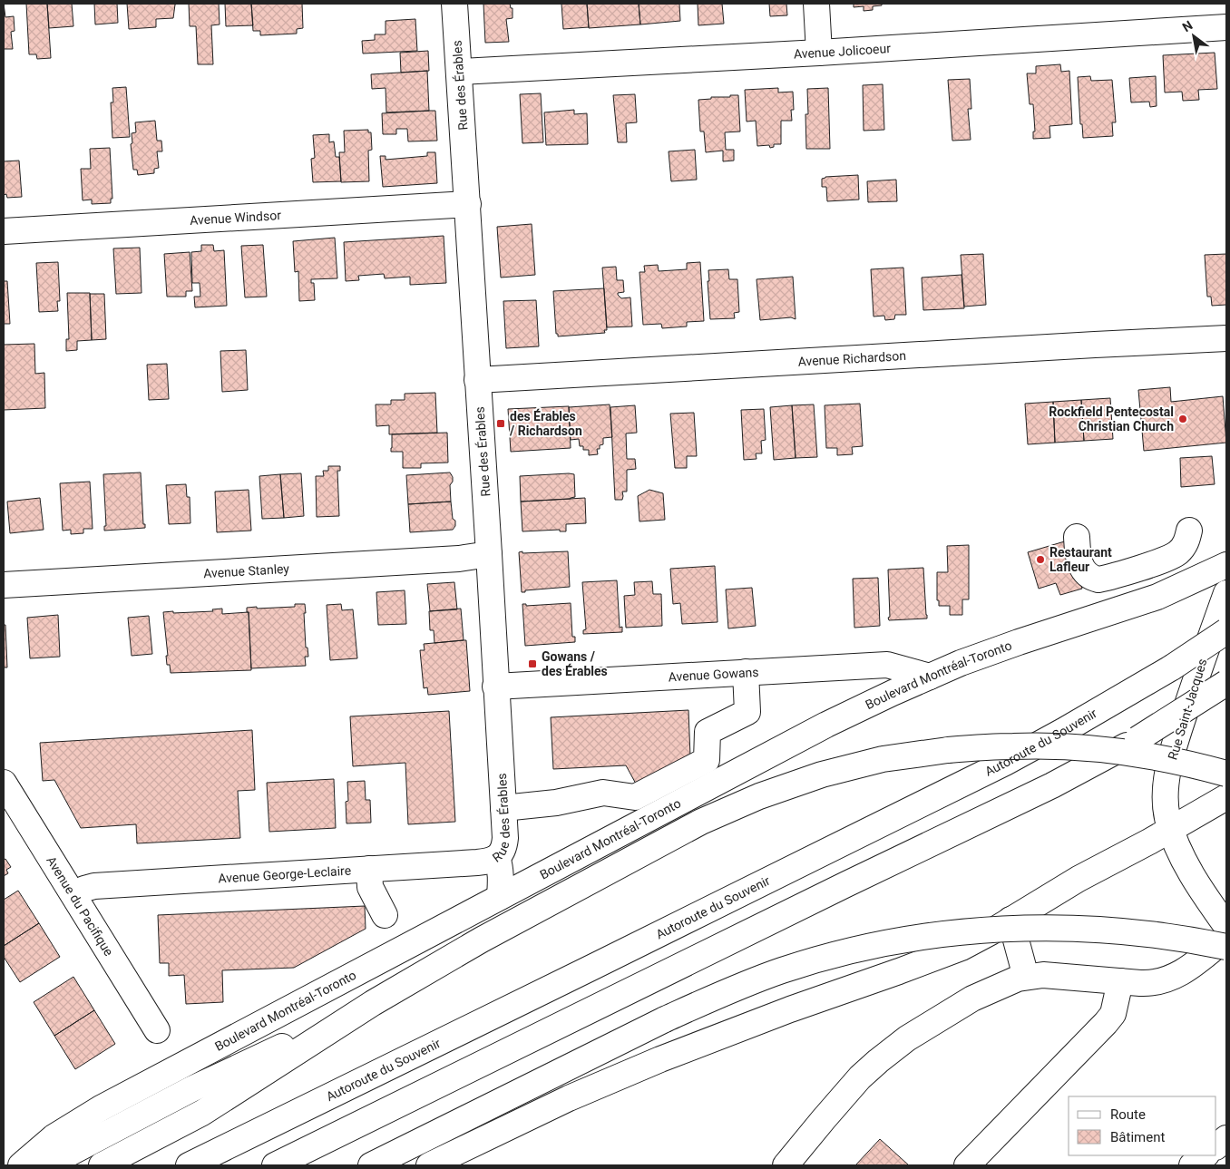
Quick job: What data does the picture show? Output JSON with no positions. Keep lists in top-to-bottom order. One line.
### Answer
{"streets":{"main road":["Avenue Jolicoeur","Rue des Érables","Avenue Windsor","Avenue Richardson","Avenue Stanley","Avenue Gowans","Boulevard Montréal-Toronto","Rue Saint-Jacques","Autoroute du Souvenir","Avenue George-Leclaire","Avenue du Pacifique"]},"crossings":[["Avenue Jolicoeur","Rue des Érables"],["Rue des Érables","Avenue Windsor"],["Rue des Érables","Avenue Richardson"],["Rue des Érables","Avenue Stanley"],["Rue des Érables","Avenue Gowans"],["Rue des Érables","Boulevard Montréal-Toronto"],["Rue des Érables","Avenue George-Leclaire"],["Avenue Gowans","Boulevard Montréal-Toronto"],["Avenue George-Leclaire","Avenue du Pacifique"]],"places":{"other":["Rockfield Pentecostal Christian Church","Restaurant Lafleur"],"transit":["des Érables / Richardson","Gowans / des Érables"]},"legend":["Route","Bâtiment"],"north":"top left"}
